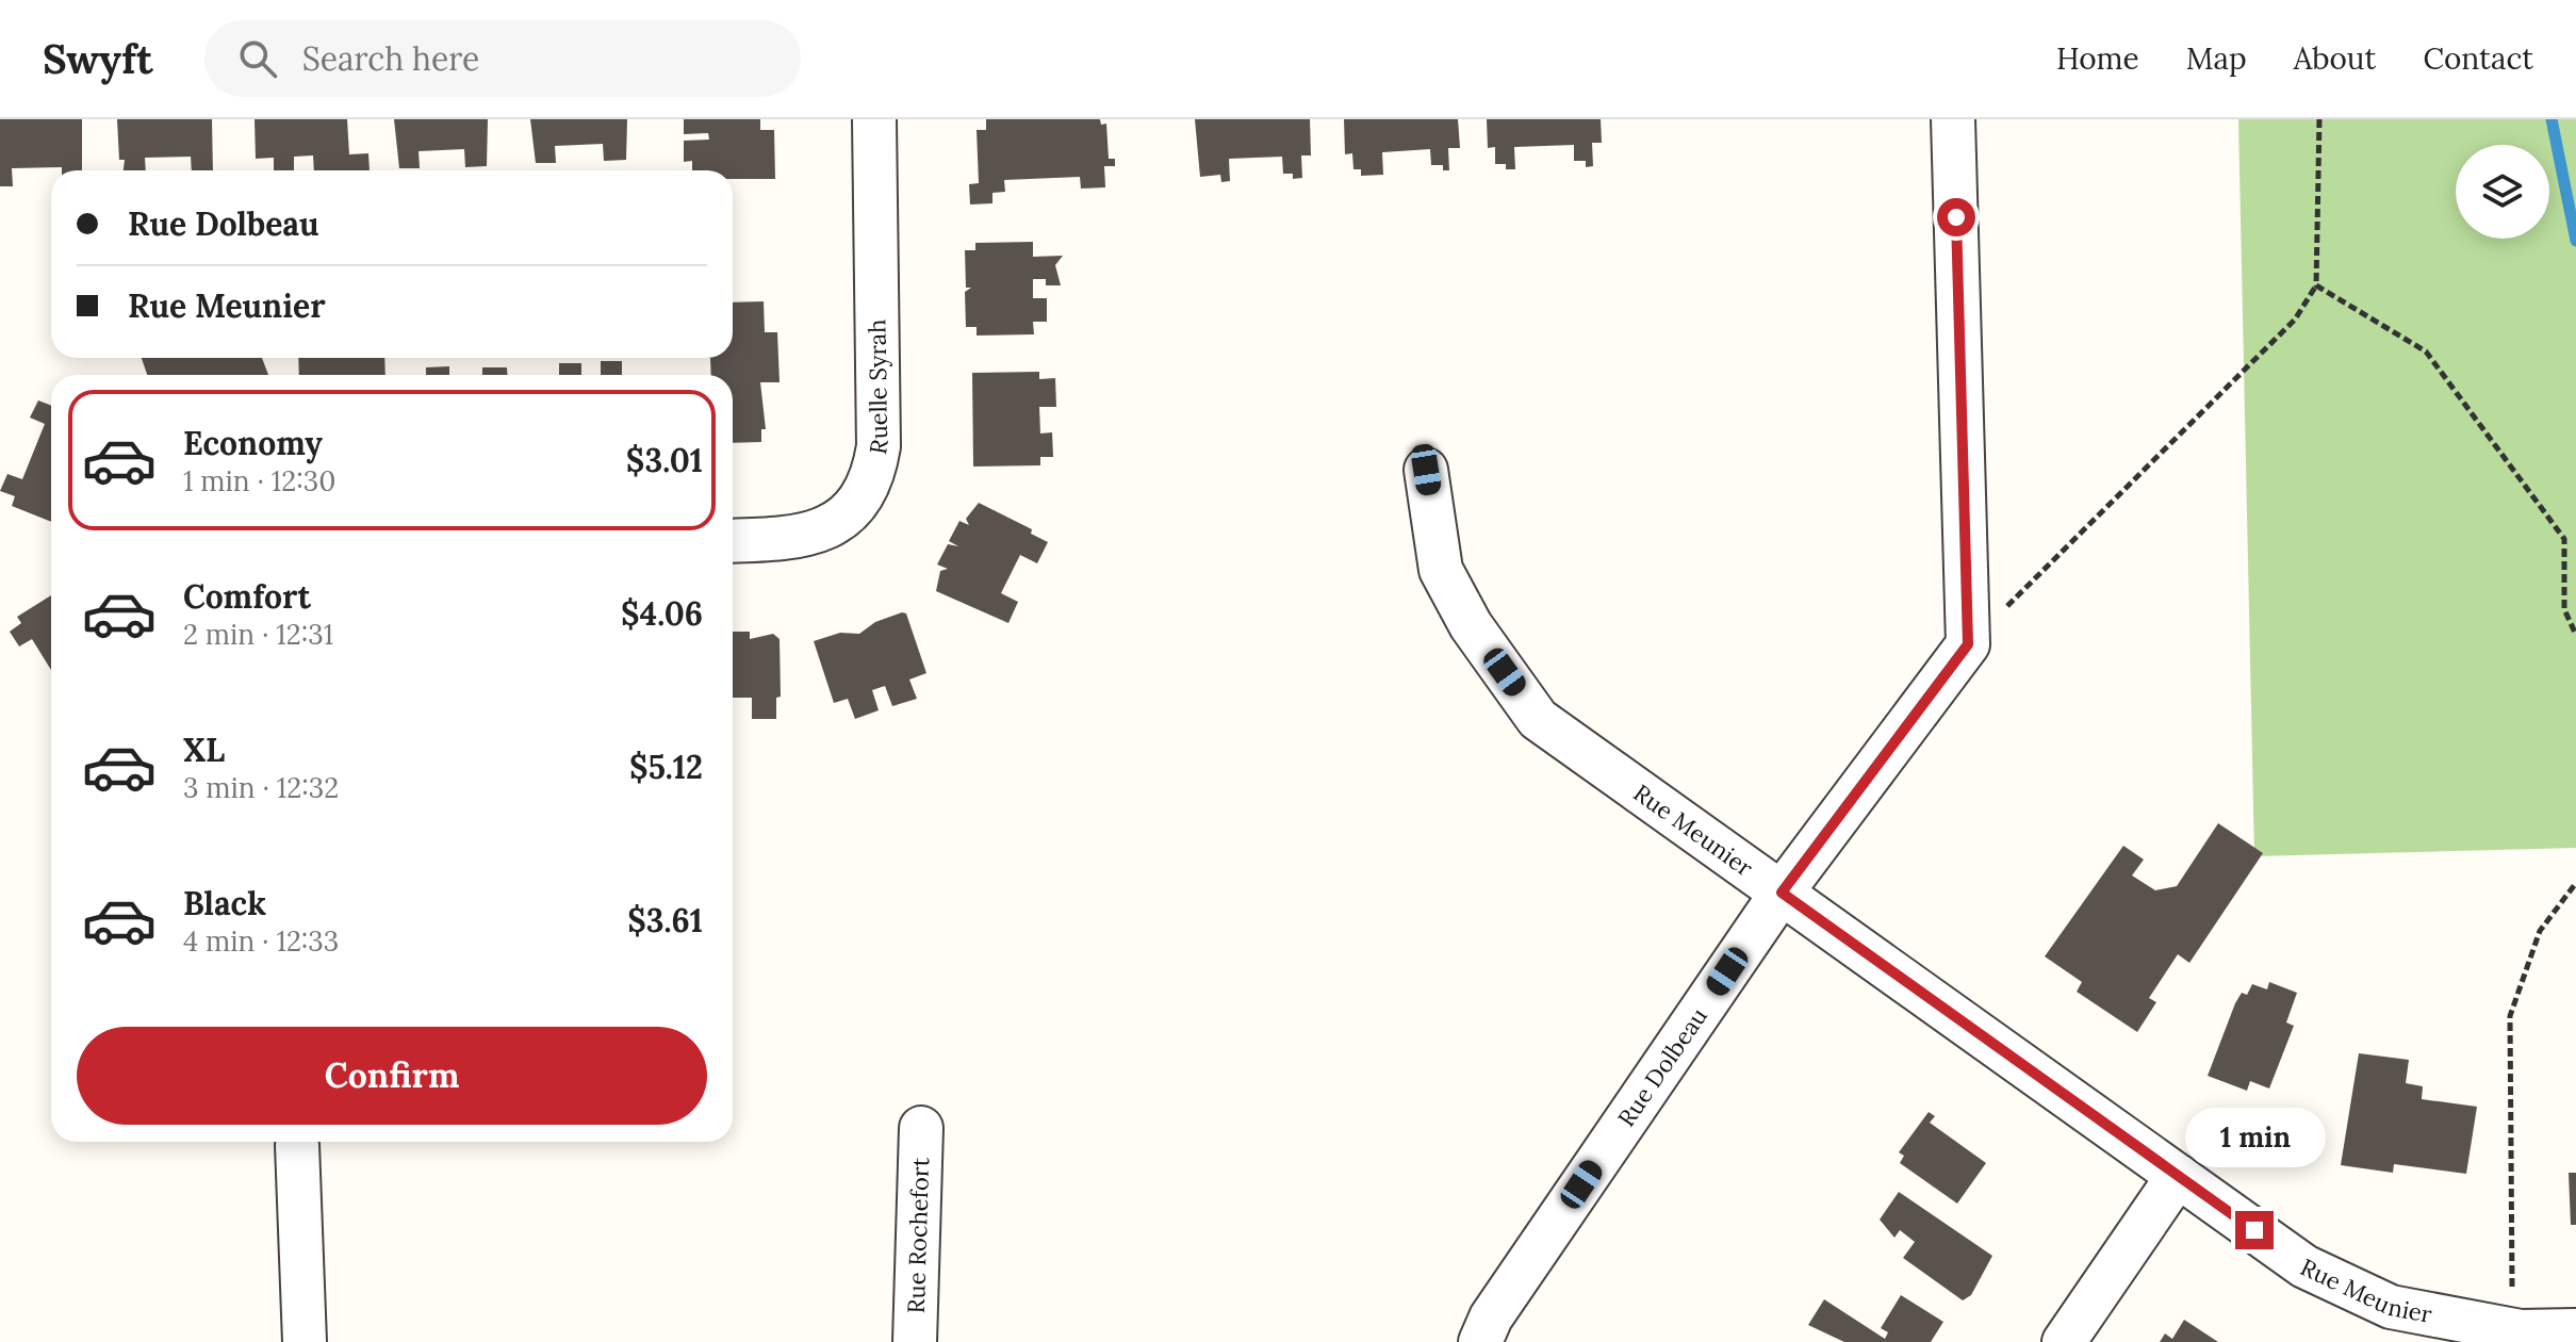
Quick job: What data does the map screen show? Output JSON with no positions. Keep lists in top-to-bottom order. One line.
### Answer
{"streets":{"street":["Ruelle Syrah","Rue Meunier","Rue Dolbeau","Rue Rochefort"]},"crossings":[["Rue Meunier","Rue Dolbeau"]],"page":{"header":"Swyft","search":"Search here","nav":["Home","Map","About","Contact"],"banner":["Rue Dolbeau","Rue Meunier"],"list":[{"name":"Economy","note":"1 min · 12:30","value":"$3.01"},{"name":"Comfort","note":"2 min · 12:31","value":"$4.06"},{"name":"XL","note":"3 min · 12:32","value":"$5.12"},{"name":"Black","note":"4 min · 12:33","value":"$3.61"}],"buttons":"Confirm","bubble":"1 min"}}
